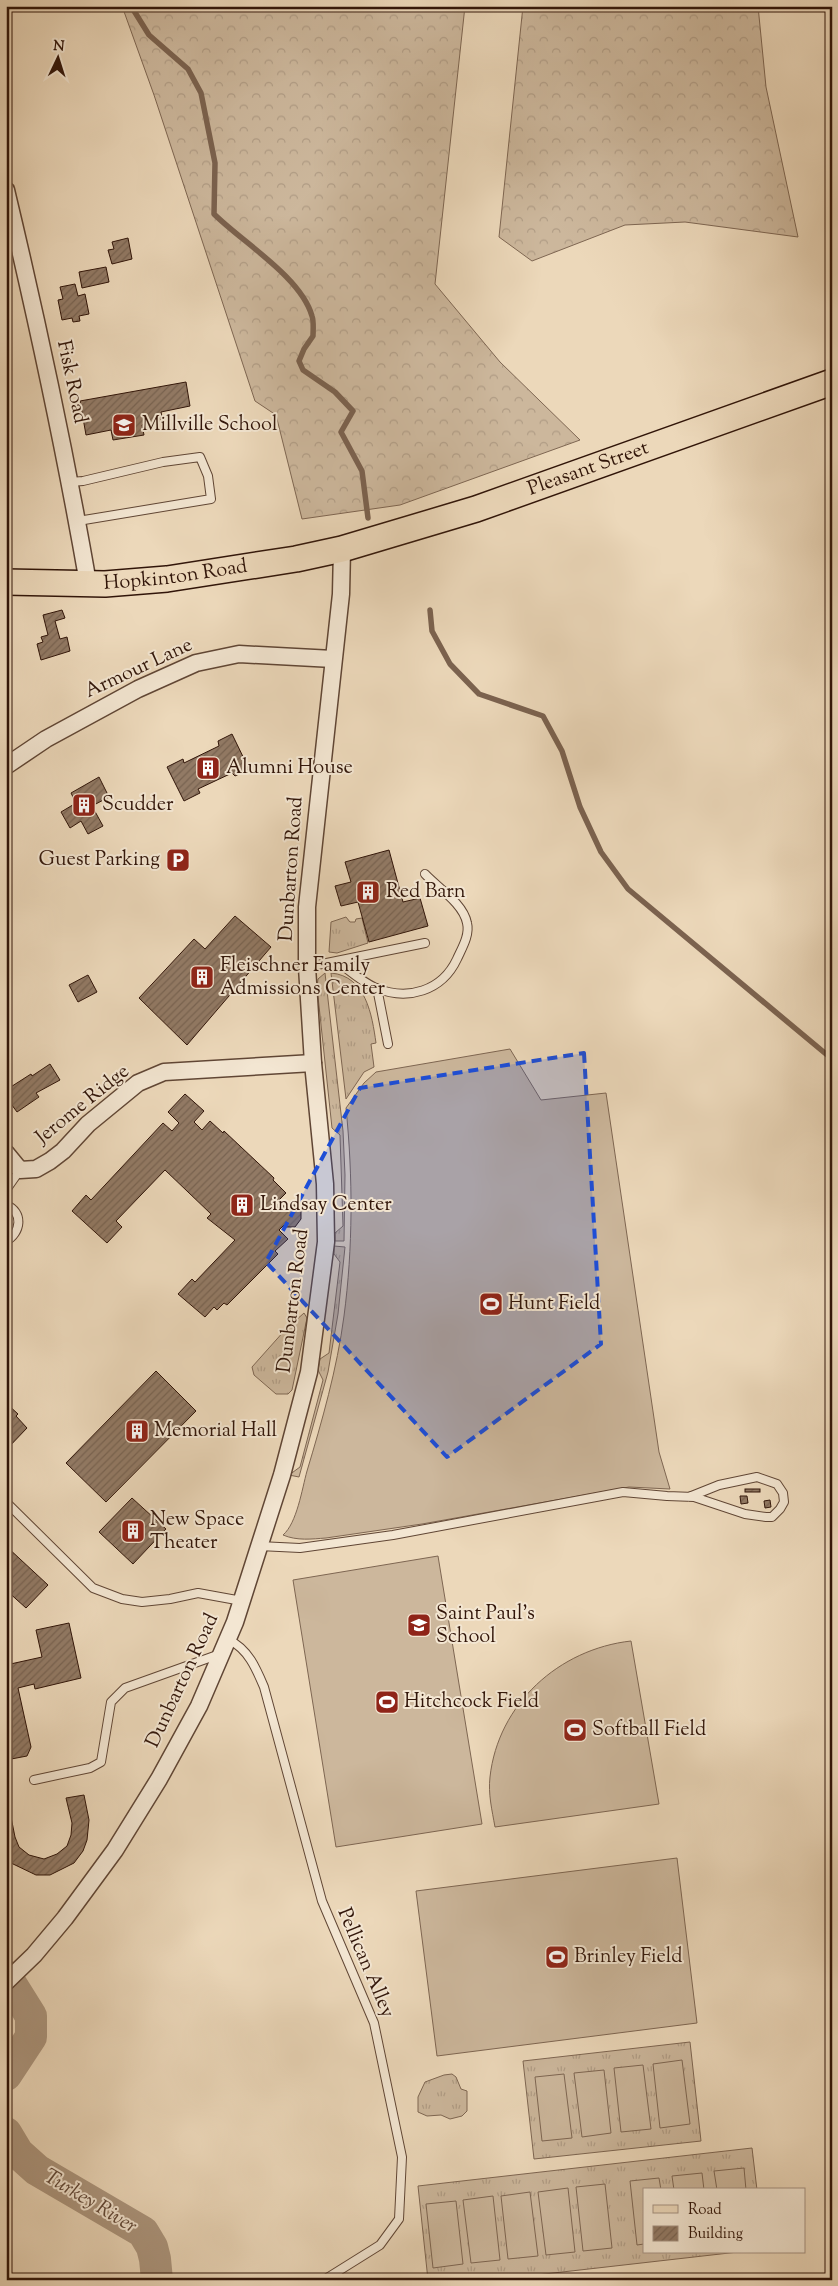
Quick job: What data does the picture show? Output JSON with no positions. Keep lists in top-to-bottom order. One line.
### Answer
{"streets":{"main road":["Pleasant Street","Hopkinton Road"],"street":["Fisk Road","Armour Lane","Dunbarton Road","Jerome Ridge"],"lane":["Pellican Alley"]},"crossings":[["Fisk Road","Hopkinton Road"],["Pleasant Street","Hopkinton Road"],["Pleasant Street","Dunbarton Road"],["Hopkinton Road","Dunbarton Road"],["Armour Lane","Dunbarton Road"],["Dunbarton Road","Jerome Ridge"],["Dunbarton Road","Pellican Alley"]],"water":["Turkey River"],"places":{"school or university":["Millville School","Saint Paul's School"],"building":["Alumni House","Scudder","Red Barn","Fleischner Family Admissions Center","Lindsay Center","Memorial Hall","New Space Theater"],"parking":["Guest Parking"],"sports":["Hunt Field","Hitchcock Field","Softball Field","Brinley Field"]},"legend":["Road","Building"],"north":"top"}
